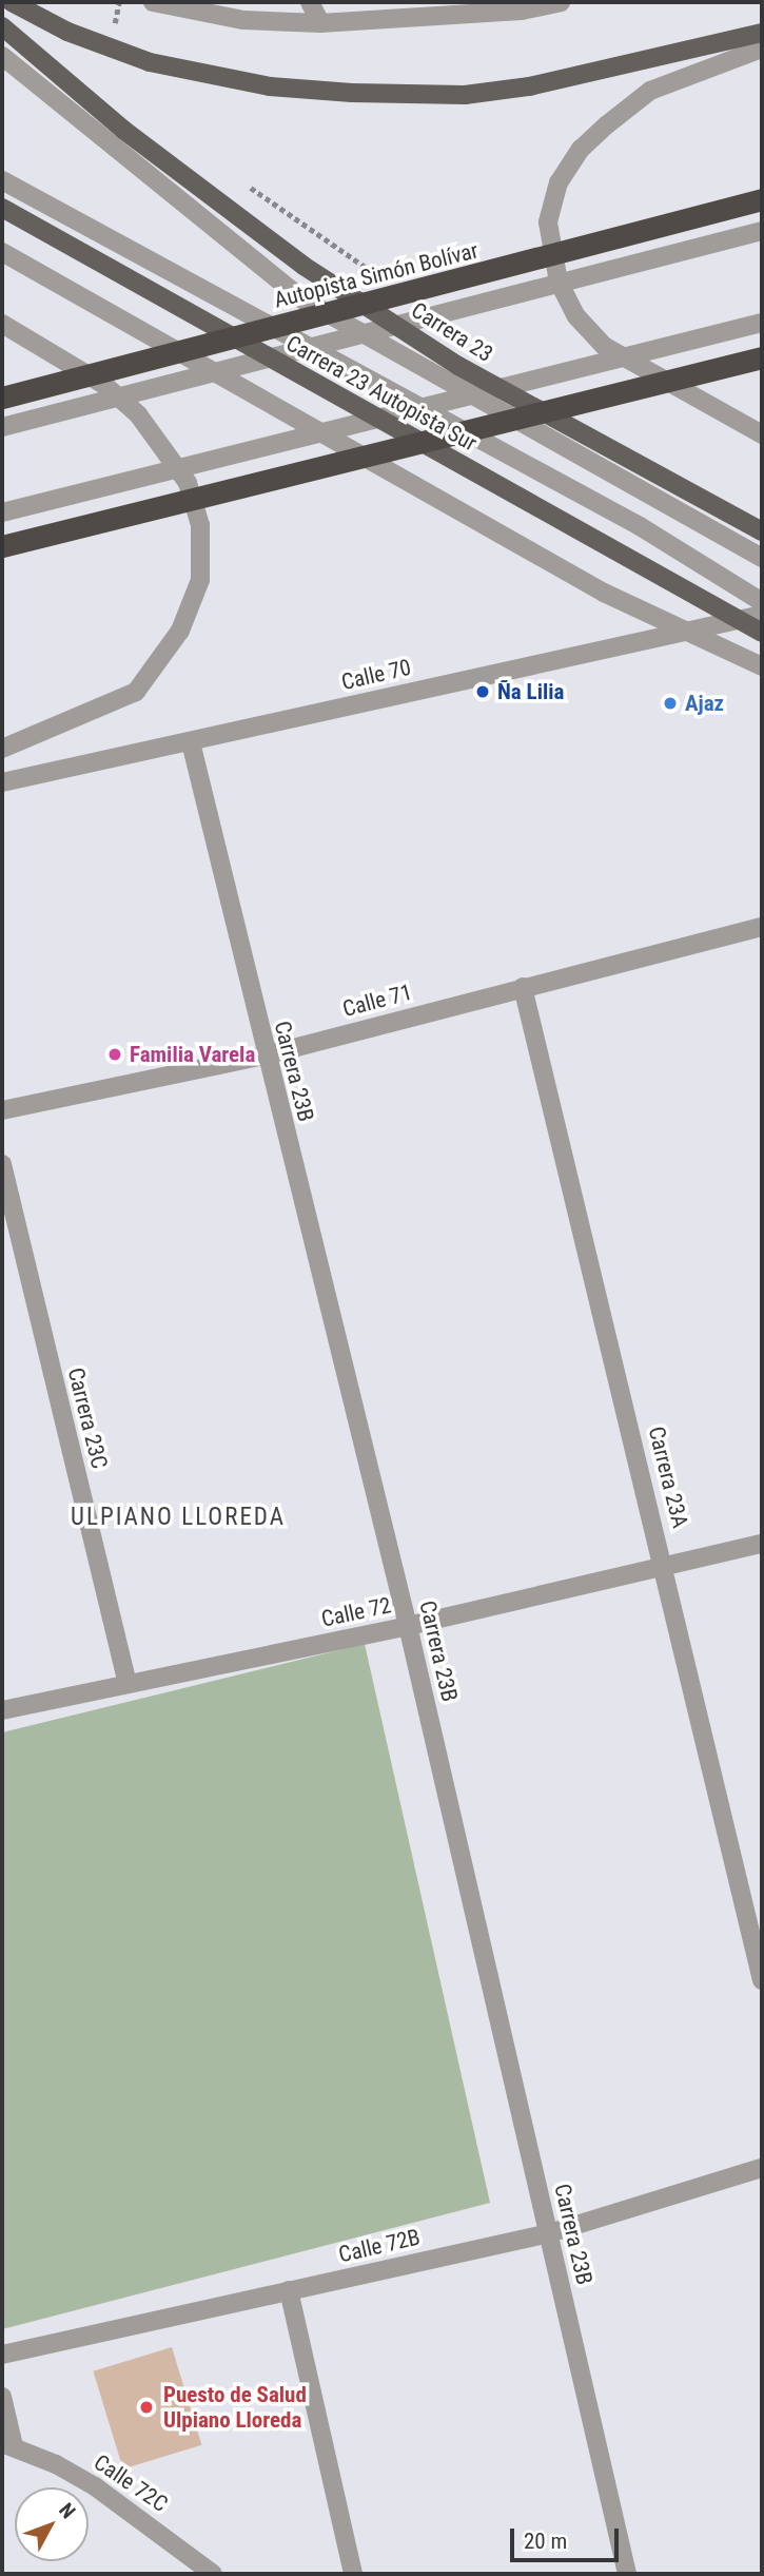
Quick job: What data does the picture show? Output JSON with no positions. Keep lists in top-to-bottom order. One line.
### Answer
{"streets":{"highway":["Autopista Simón Bolívar"],"main road":["Carrera 23","Carrera 23 Autopista Sur"],"street":["Calle 70","Calle 71","Carrera 23B","Carrera 23C","Carrera 23A","Calle 72","Calle 72B","Calle 72C"]},"crossings":[["Carrera 23 Autopista Sur","Calle 70"],["Calle 70","Carrera 23B"],["Calle 71","Carrera 23B"],["Calle 71","Carrera 23A"],["Carrera 23B","Calle 72"],["Carrera 23B","Calle 72B"],["Carrera 23C","Calle 72"],["Carrera 23A","Calle 72"]],"districts":["ULPIANO LLOREDA"],"places":["Ña Lilia","Ajaz","Familia Varela","Puesto de Salud Ulpiano Lloreda"],"scale_bar":"20 m","north":"top right"}
